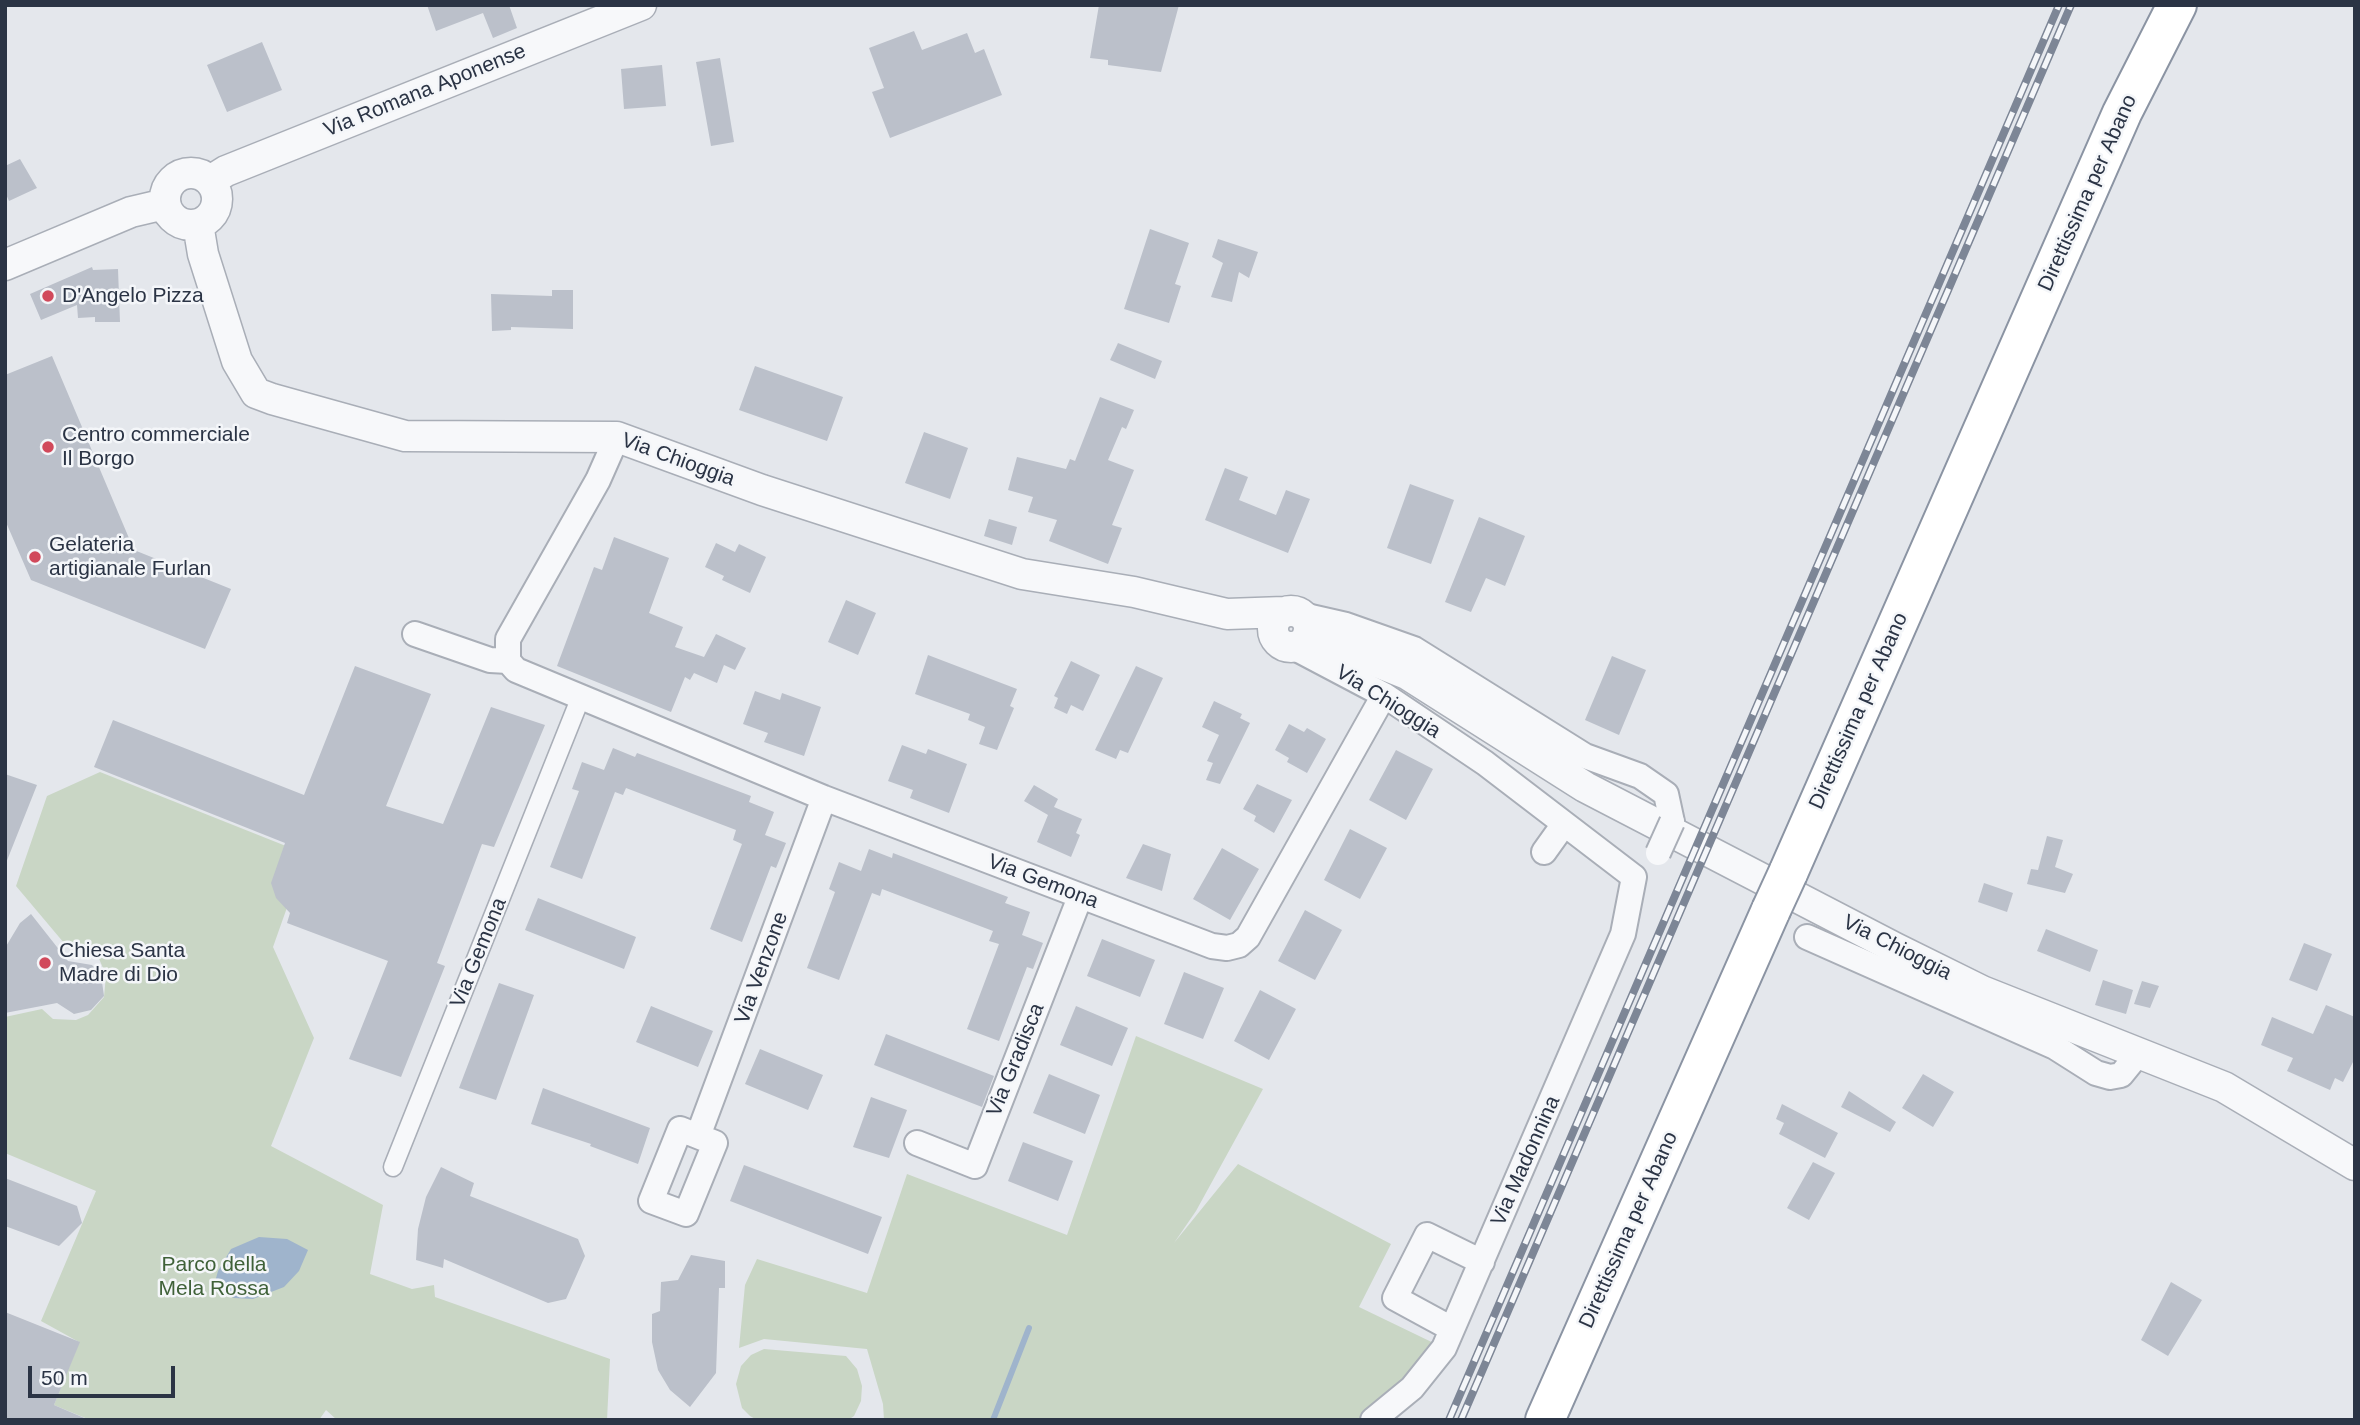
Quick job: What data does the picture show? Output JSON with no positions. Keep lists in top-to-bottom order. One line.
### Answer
{"streets":{"highway":["Direttissima per Abano"],"street":["Via Romana Aponense","Via Chioggia","Via Gemona","Via Venzone","Via Gradisca","Via Madonnina"]},"crossings":[["Via Romana Aponense","Via Chioggia"],["Via Chioggia","Via Gemona"],["Via Chioggia","Via Madonnina"],["Via Gemona","Via Venzone"],["Via Gemona","Via Gradisca"]],"parks":["Parco della Mela Rossa"],"places":["D'Angelo Pizza","Centro commerciale Il Borgo","Gelateria artigianale Furlan","Chiesa Santa Madre di Dio"],"scale_bar":"50 m"}
